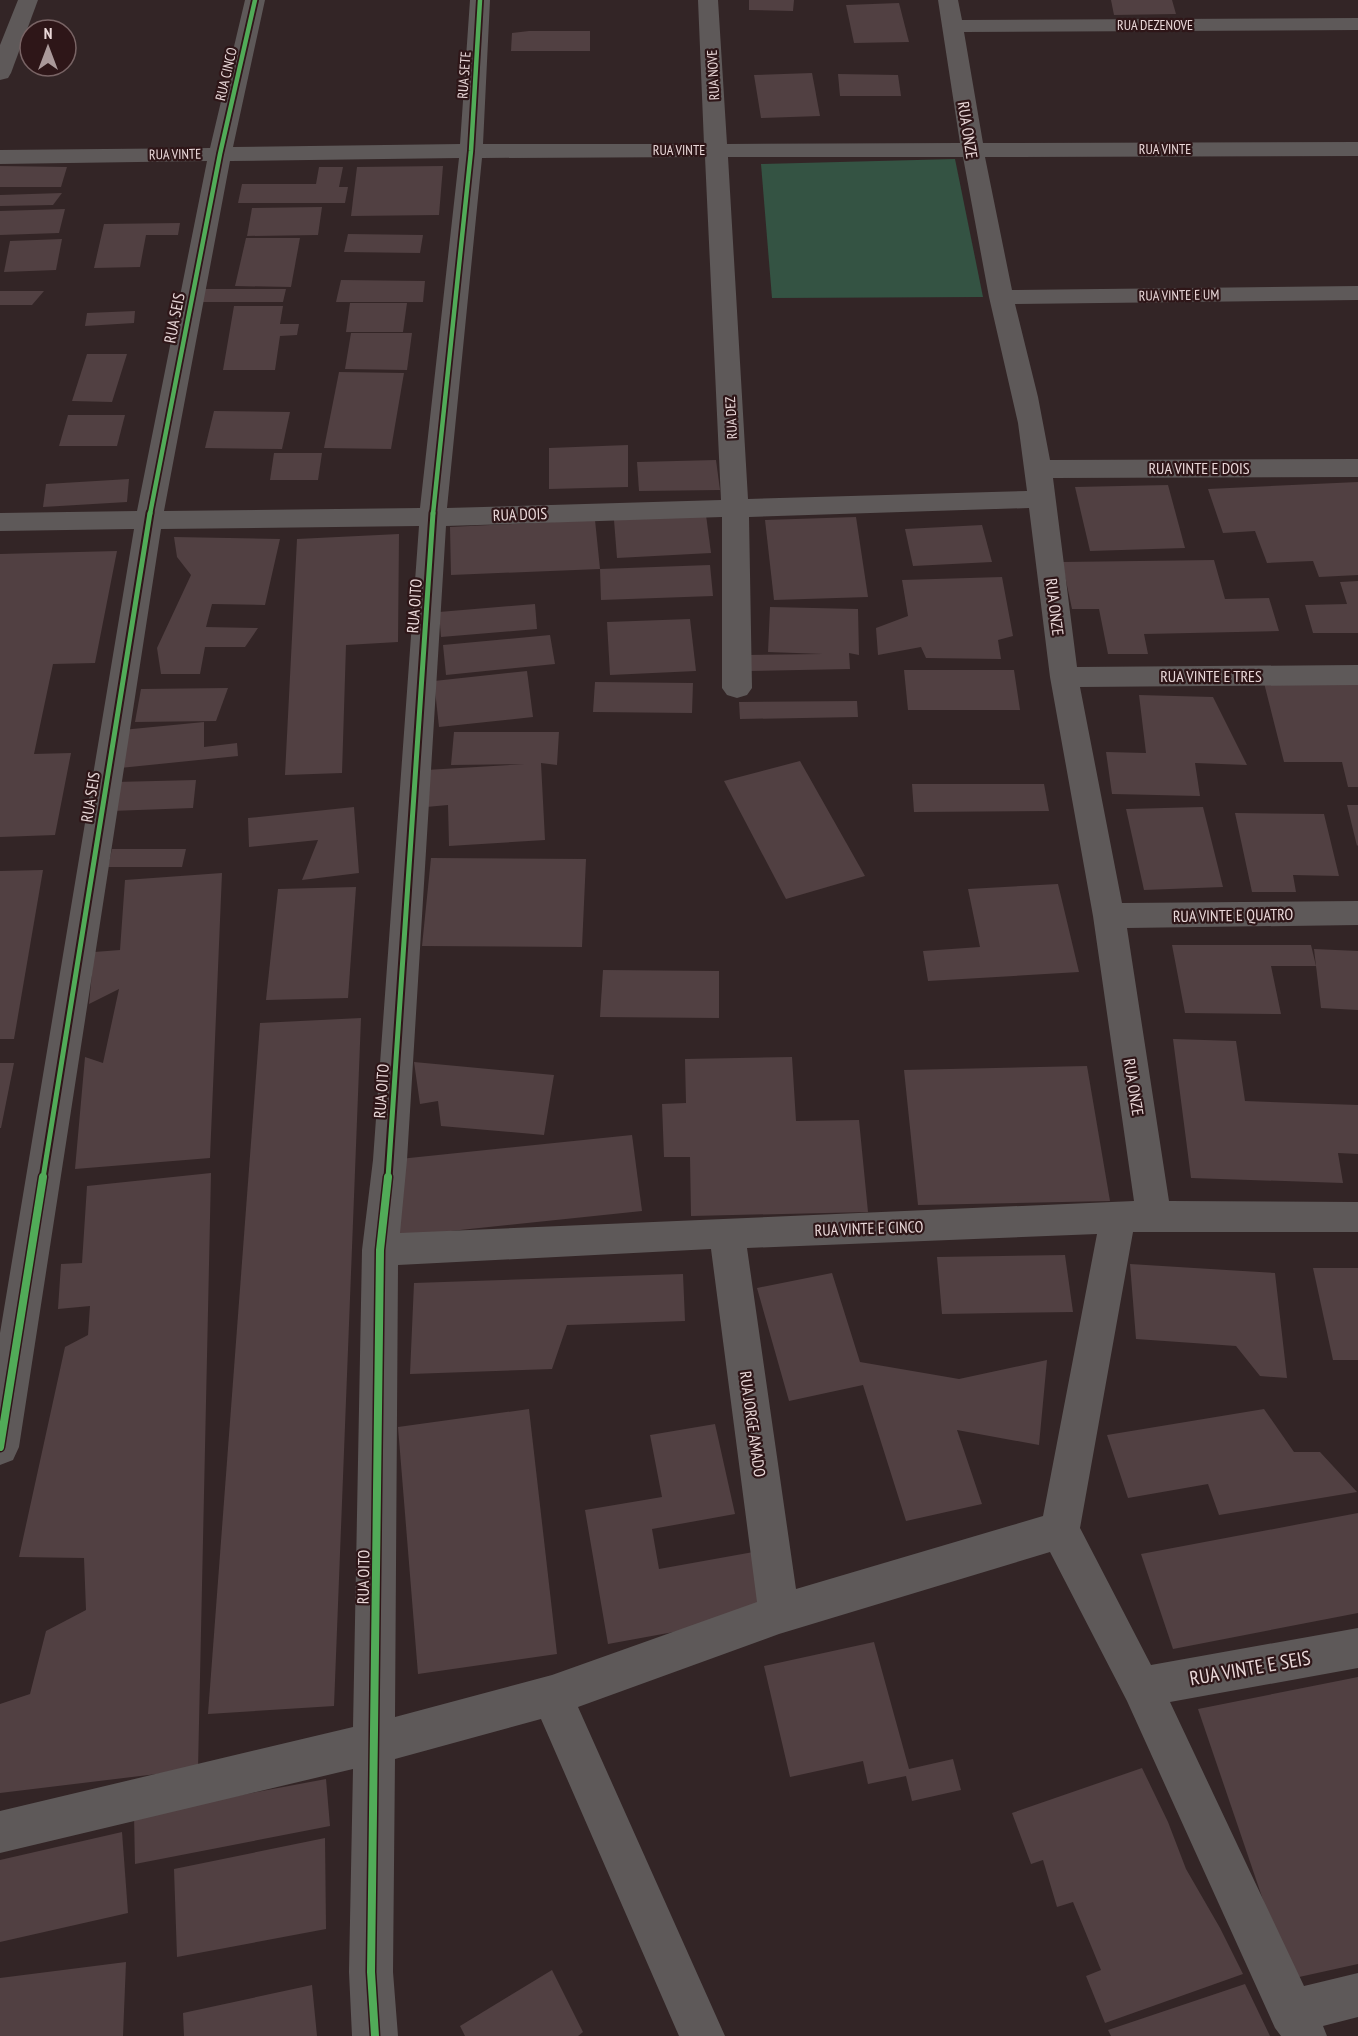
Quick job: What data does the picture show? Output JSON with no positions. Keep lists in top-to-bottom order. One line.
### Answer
{"streets":{"street":["RUA DEZENOVE","RUA CINCO","RUA SETE","RUA NOVE","RUA ONZE","RUA VINTE","RUA VINTE E UM","RUA SEIS","RUA DEZ","RUA VINTE E DOIS","RUA DOIS","RUA OITO","RUA VINTE E TRES","RUA VINTE E QUATRO","RUA VINTE E CINCO","RUA JORGE AMADO","RUA VINTE E SEIS"]},"crossings":[["RUA DEZENOVE","RUA ONZE"],["RUA CINCO","RUA VINTE"],["RUA CINCO","RUA SEIS"],["RUA SETE","RUA VINTE"],["RUA SETE","RUA OITO"],["RUA NOVE","RUA VINTE"],["RUA NOVE","RUA DEZ"],["RUA ONZE","RUA VINTE"],["RUA ONZE","RUA VINTE E UM"],["RUA ONZE","RUA VINTE E DOIS"],["RUA ONZE","RUA DOIS"],["RUA ONZE","RUA VINTE E TRES"],["RUA ONZE","RUA VINTE E QUATRO"],["RUA ONZE","RUA VINTE E CINCO"],["RUA VINTE","RUA SEIS"],["RUA VINTE","RUA DEZ"],["RUA VINTE","RUA OITO"],["RUA SEIS","RUA DOIS"],["RUA DEZ","RUA DOIS"],["RUA DOIS","RUA OITO"],["RUA OITO","RUA VINTE E CINCO"],["RUA VINTE E CINCO","RUA JORGE AMADO"]],"north":"top"}
